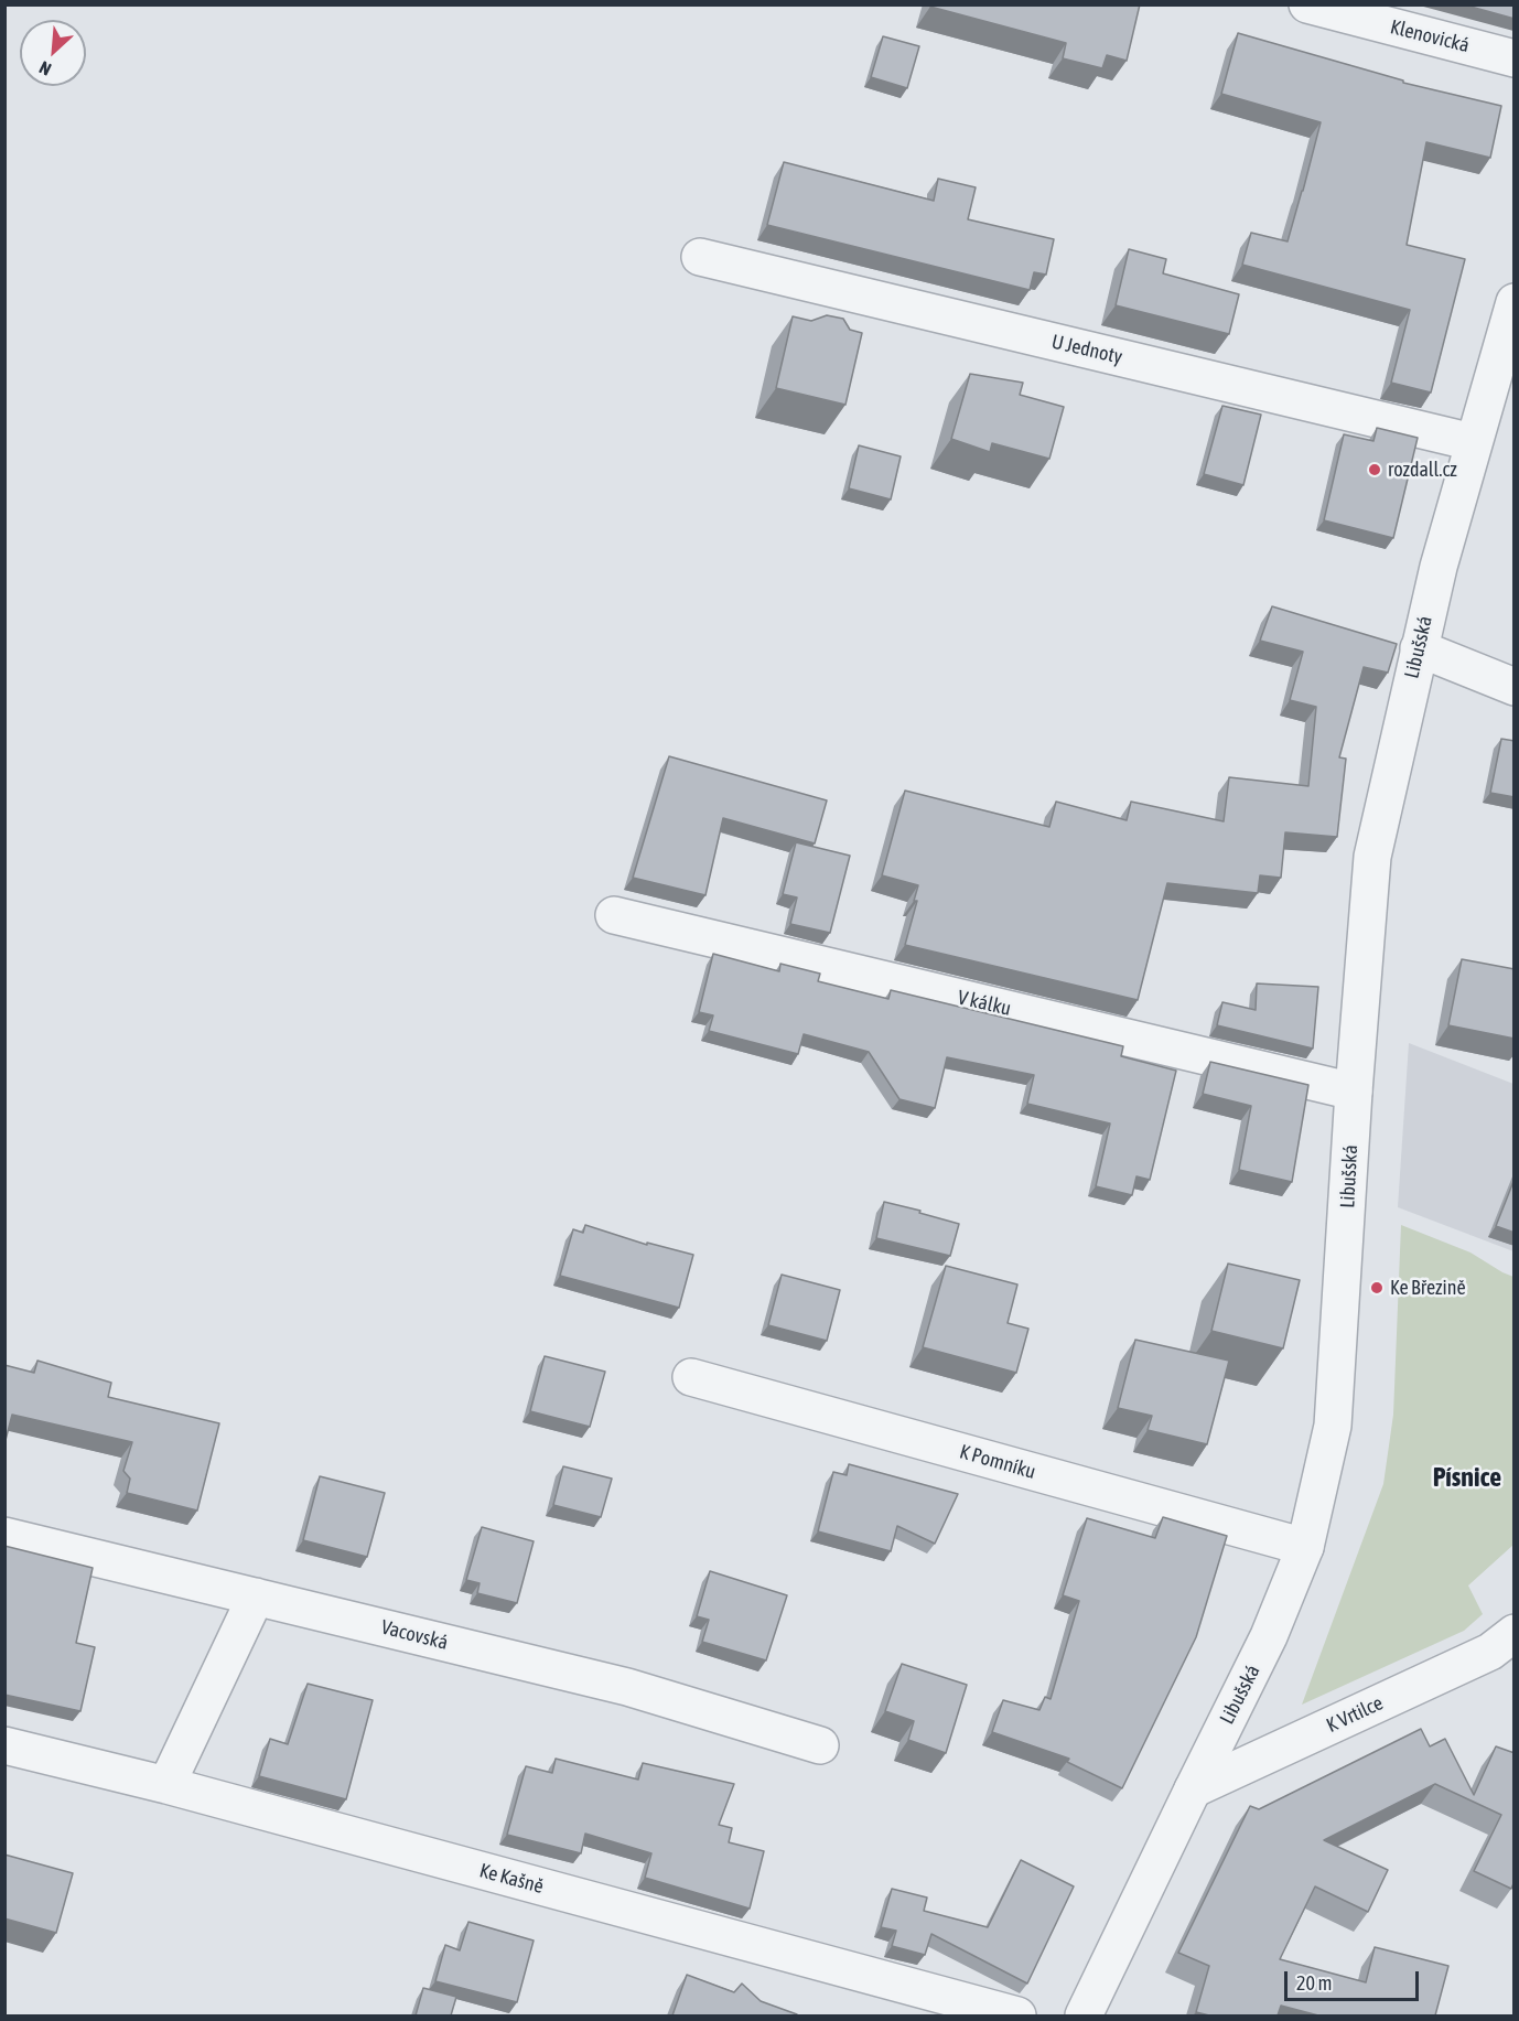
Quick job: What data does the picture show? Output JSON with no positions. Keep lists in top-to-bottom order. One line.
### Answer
{"streets":{"street":["Klenovická","U Jednoty","Libušská","V kálku","K Pomníku","Vacovská","K Vrtilce","Ke Kašně"]},"crossings":[["U Jednoty","Libušská"],["Libušská","V kálku"],["Libušská","K Pomníku"],["Libušská","K Vrtilce"]],"districts":["Písnice"],"places":["rozdall.cz","Ke Březině"],"scale_bar":"20 m","north":"bottom left"}
